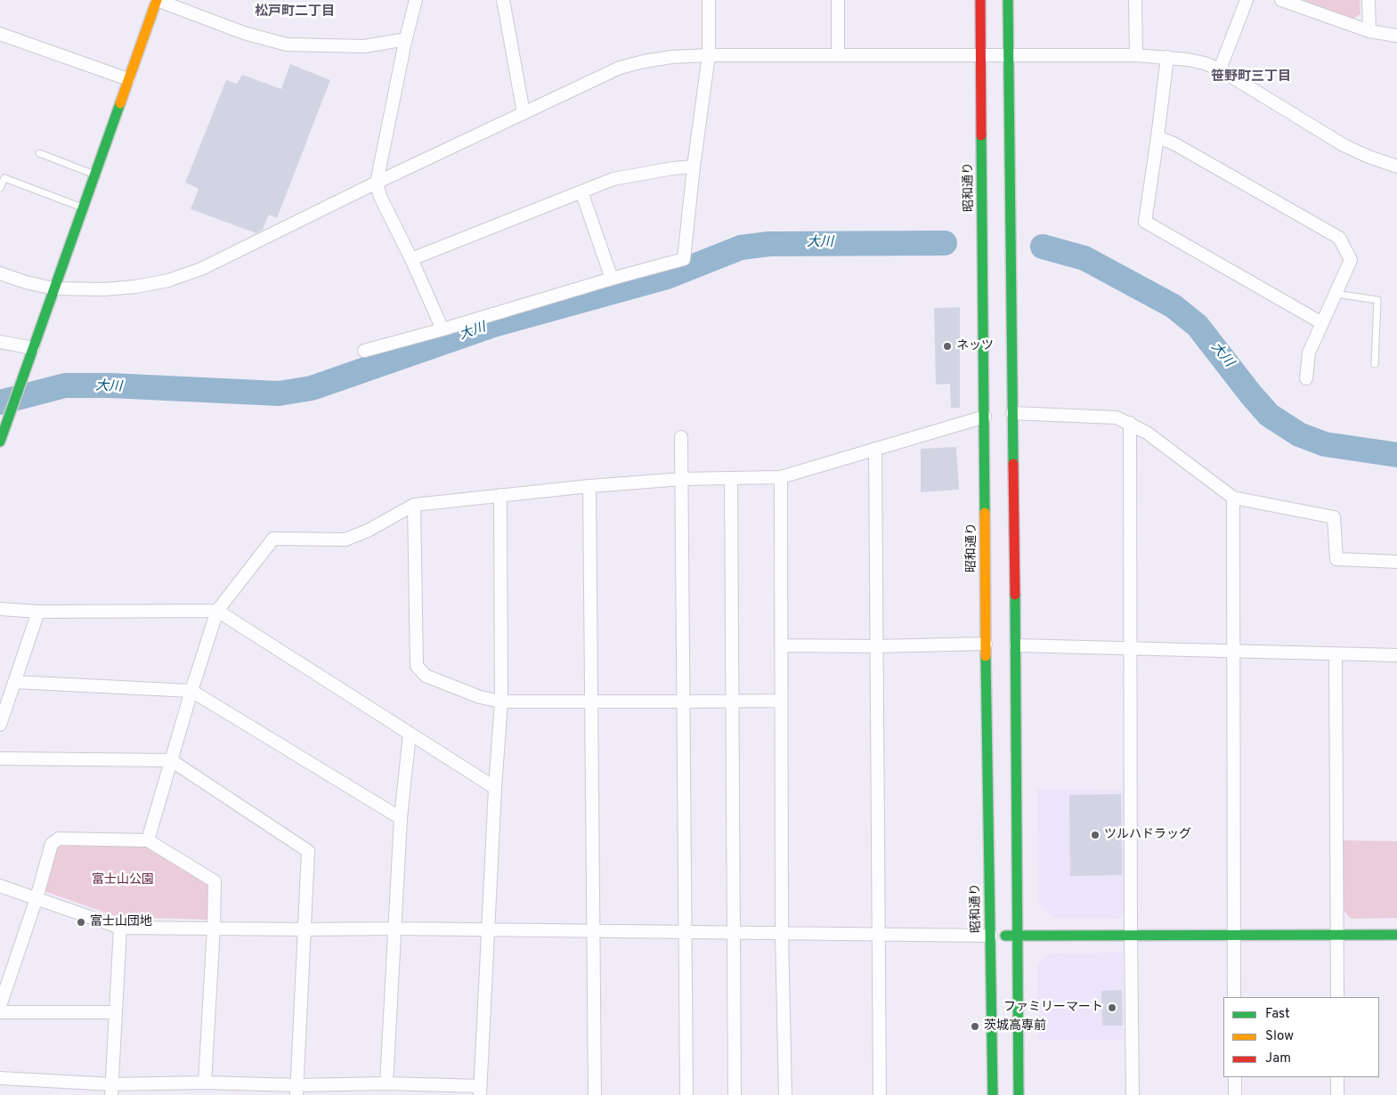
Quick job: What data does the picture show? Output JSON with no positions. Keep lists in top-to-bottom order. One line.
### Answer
{"streets":{"street":["昭和通り"]},"districts":["松戸町二丁目","笹野町三丁目"],"water":["大川"],"parks":["富士山公園"],"places":["ネッツ","ツルハドラッグ","富士山団地","ファミリーマート","茨城高専前"],"legend":["Fast","Slow","Jam"]}
